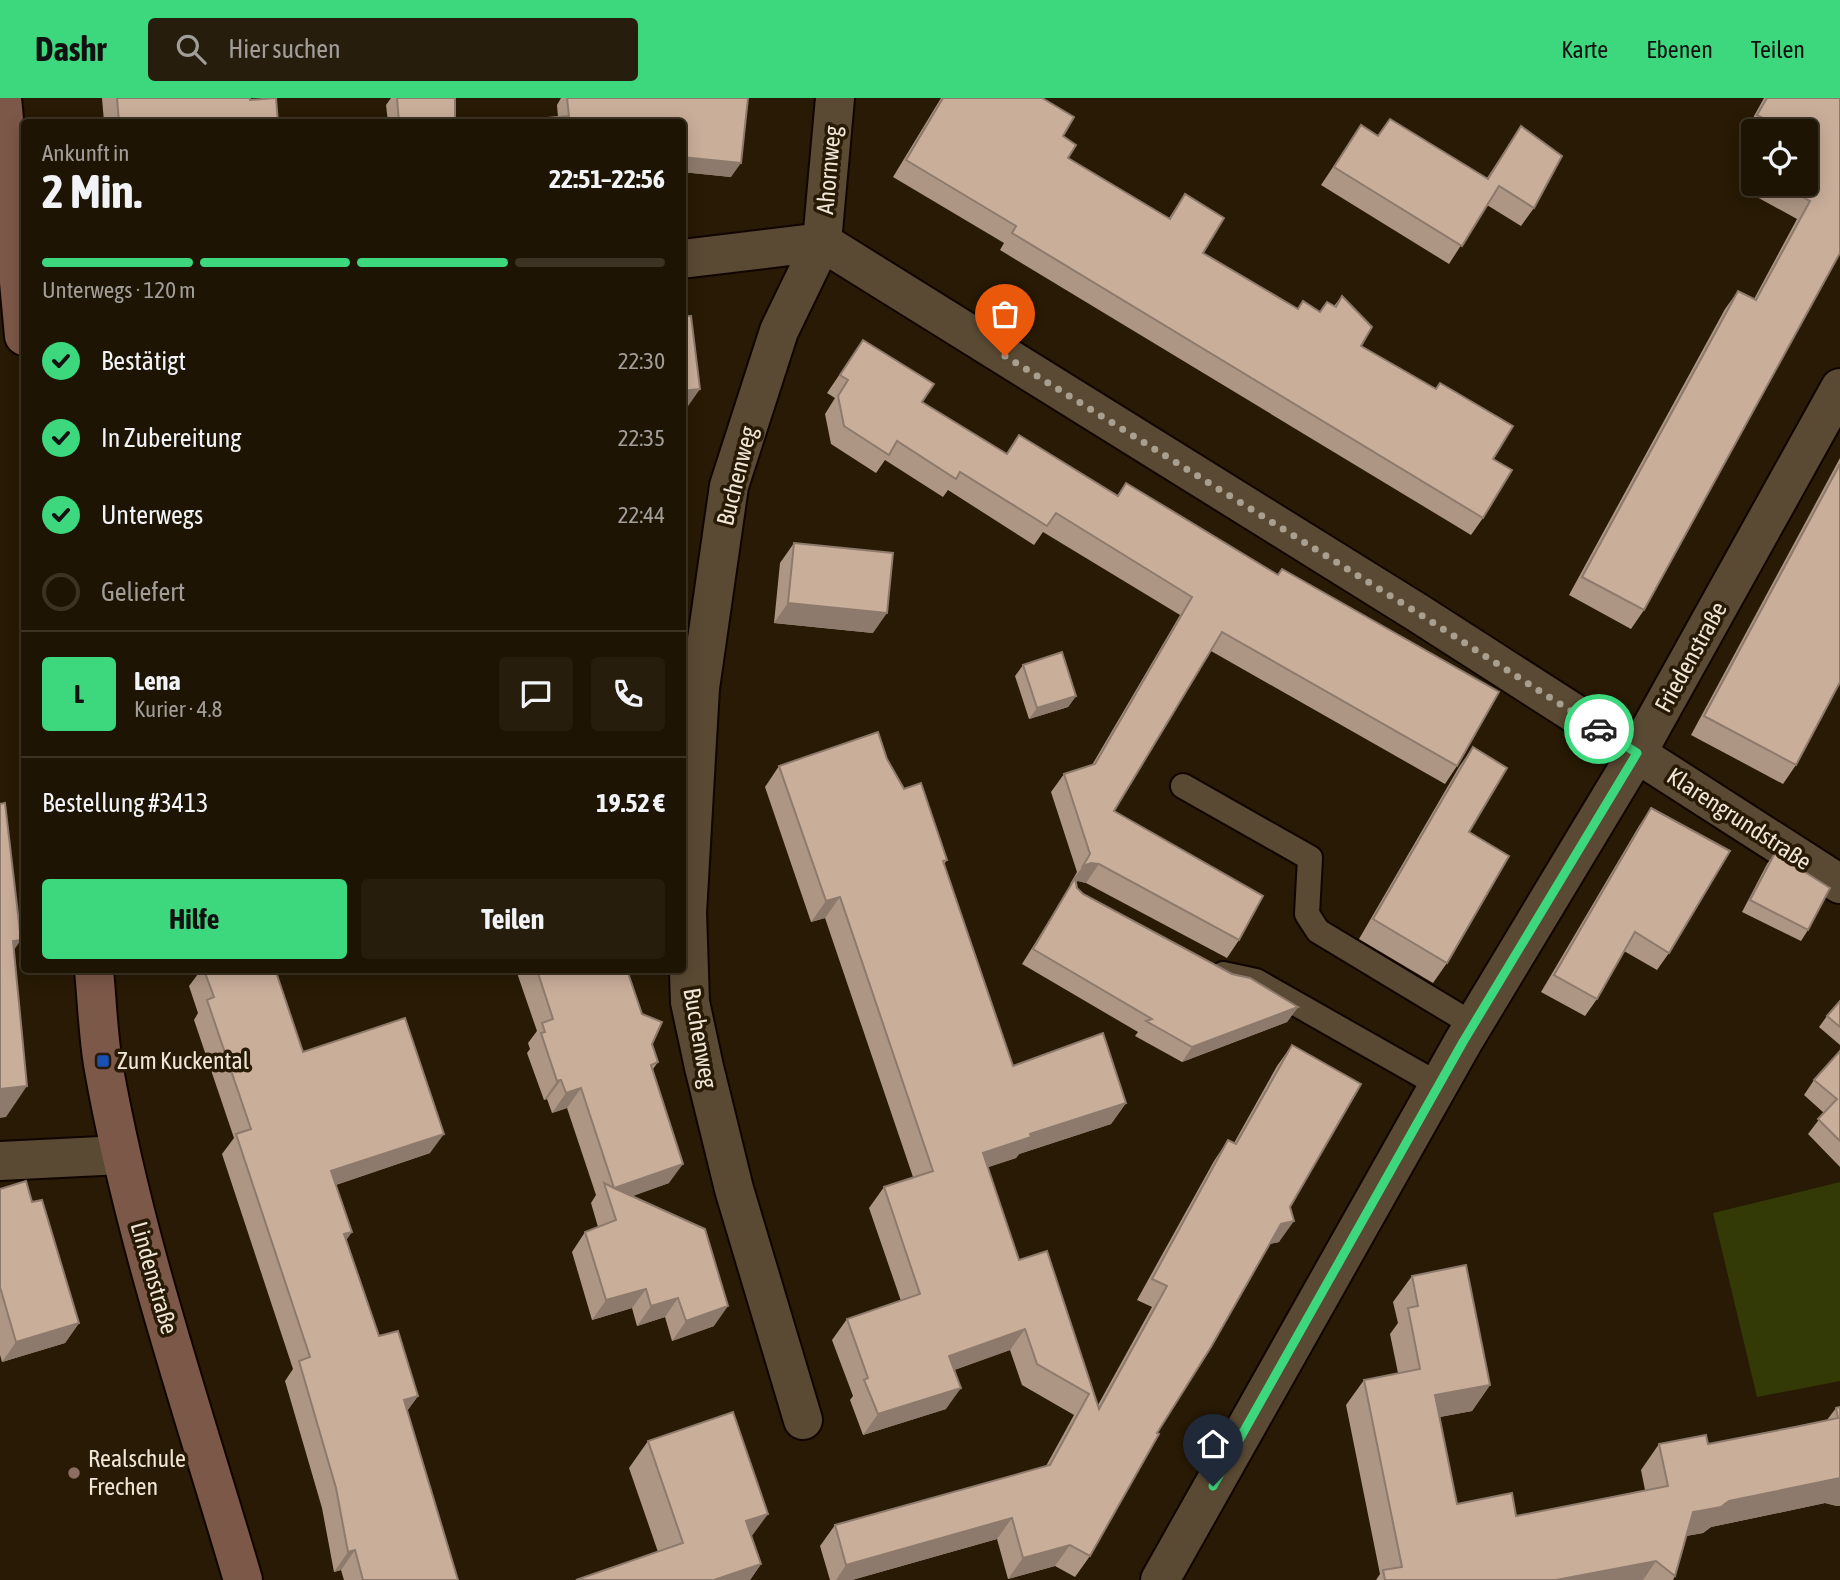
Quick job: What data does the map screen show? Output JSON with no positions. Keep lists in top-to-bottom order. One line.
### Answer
{"streets":{"street":["Ahornweg","Buchenweg","Friedenstraße","Klarengrundstraße","Lindenstraße"]},"crossings":[["Ahornweg","Buchenweg"],["Friedenstraße","Klarengrundstraße"]],"places":{"transit":["Zum Kuckental"],"other":["Realschule Frechen"]},"page":{"header":"Dashr","search":"Hier suchen","nav":["Karte","Ebenen","Teilen"],"heading":["2 Min.","Ankunft in","22:51–22:56"],"panel":["Lena","Kurier · 4.8","Bestellung #3413","19.52 €"],"bar":"Unterwegs · 120 m","list":[["Bestätigt","22:30"],["In Zubereitung","22:35"],["Unterwegs","22:44"],"Geliefert"],"round":"L","buttons":["Hilfe","Teilen"]}}
